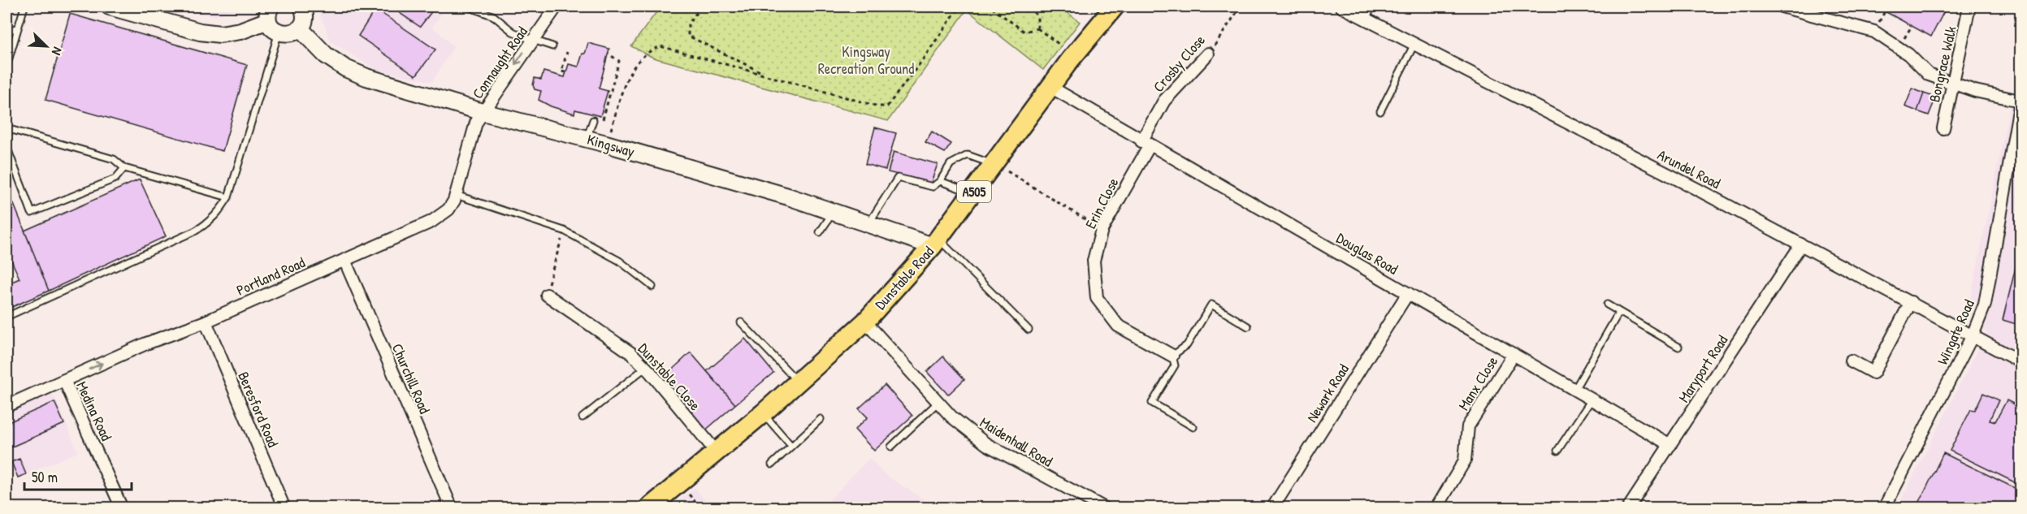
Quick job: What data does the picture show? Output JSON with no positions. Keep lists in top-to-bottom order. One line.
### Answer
{"streets":{"main road":["A505","Dunstable Road"],"street":["Connaught Road","Crosby Close","Bongrace Walk","Kingsway","Arundel Road","Erin Close","Douglas Road","Portland Road","Wingate Road","Maryport Road","Dunstable Close","Churchill Road","Manx Close","Newark Road","Beresford Road","Medina Road","Maidenhall Road"]},"crossings":[["Connaught Road","Kingsway"],["Connaught Road","Portland Road"],["Crosby Close","Erin Close"],["Crosby Close","Douglas Road"],["Kingsway","Portland Road"],["Kingsway","Dunstable Road"],["Arundel Road","Wingate Road"],["Arundel Road","Maryport Road"],["Erin Close","Douglas Road"],["Douglas Road","Dunstable Road"],["Douglas Road","Maryport Road"],["Douglas Road","Manx Close"],["Douglas Road","Newark Road"],["Portland Road","Churchill Road"],["Portland Road","Beresford Road"],["Portland Road","Medina Road"],["Dunstable Road","Dunstable Close"],["Dunstable Road","Maidenhall Road"]],"one_way":["Connaught Road"],"parks":["Kingsway Recreation Ground"],"scale_bar":"50 m","north":"bottom right"}
